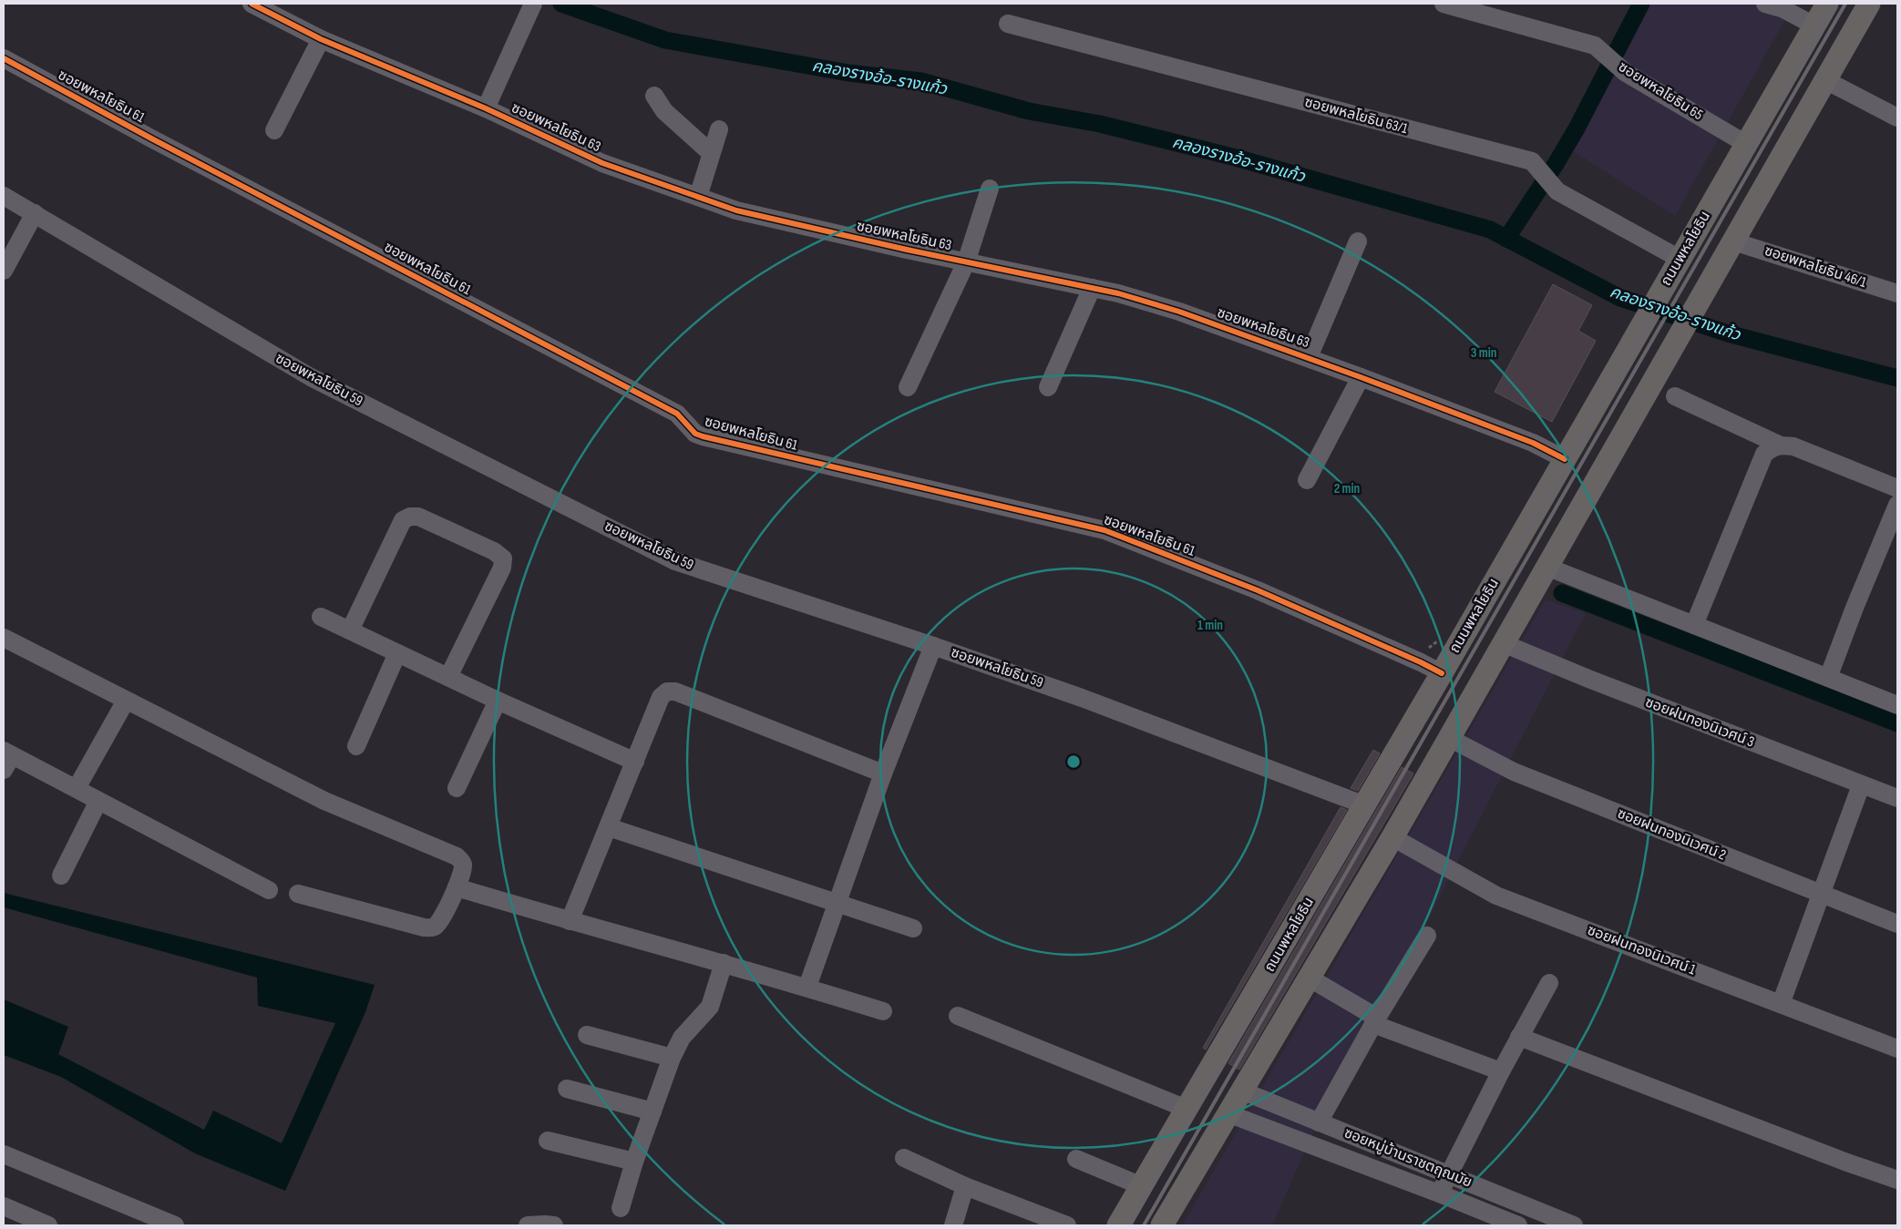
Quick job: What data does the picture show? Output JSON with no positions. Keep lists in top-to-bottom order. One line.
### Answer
{"streets":{"main road":["ถนนพหลโยธิน"],"street":["ซอยพหลโยธิน 65","ซอยพหลโยธิน 61","ซอยพหลโยธิน 63/1","ซอยพหลโยธิน 63","ซอยพหลโยธิน 46/1","ซอยพหลโยธิน 59","ซอยฝนทองนิเวศน์ 3","ซอยฝนทองนิเวศน์ 2","ซอยฝนทองนิเวศน์ 1","ซอยหมู่บ้านราชตฤณมัย"]},"crossings":[["ซอยพหลโยธิน 65","ถนนพหลโยธิน"],["ซอยพหลโยธิน 61","ถนนพหลโยธิน"],["ซอยพหลโยธิน 63/1","ถนนพหลโยธิน"],["ซอยพหลโยธิน 63","ถนนพหลโยธิน"],["ถนนพหลโยธิน","ซอยพหลโยธิน 59"]],"water":["คลองรางอ้อ-รางแก้ว"],"rings":["3 min","2 min","1 min"]}
